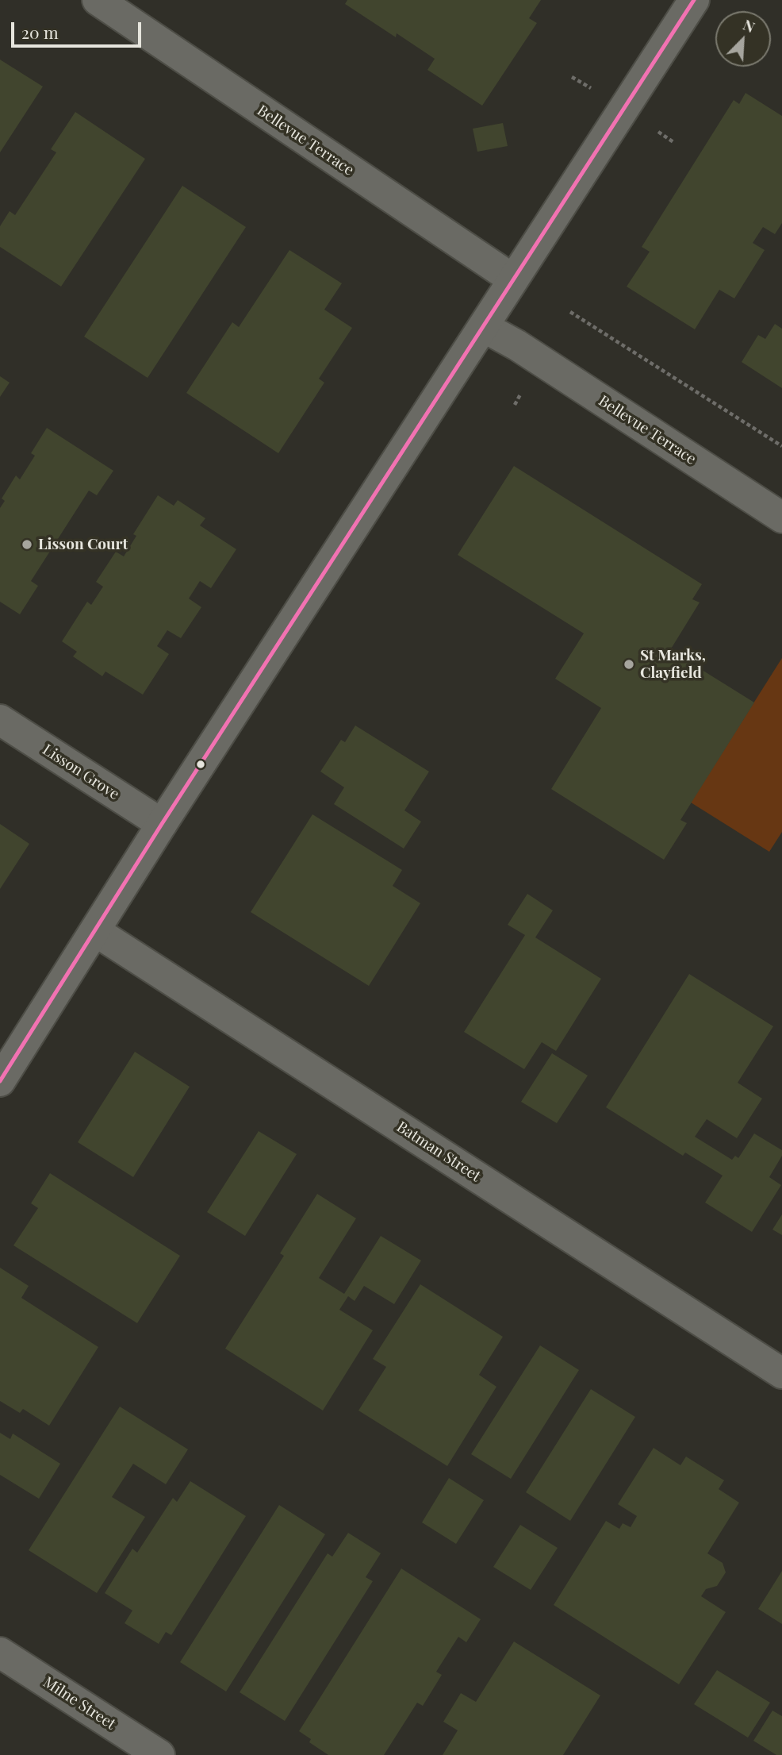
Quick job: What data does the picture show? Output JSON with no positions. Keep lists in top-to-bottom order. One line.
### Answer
{"streets":{"street":["Bellevue Terrace","Lisson Grove","Batman Street","Milne Street"]},"places":["Lisson Court","St Marks, Clayfield"],"scale_bar":"20 m","north":"top right"}
